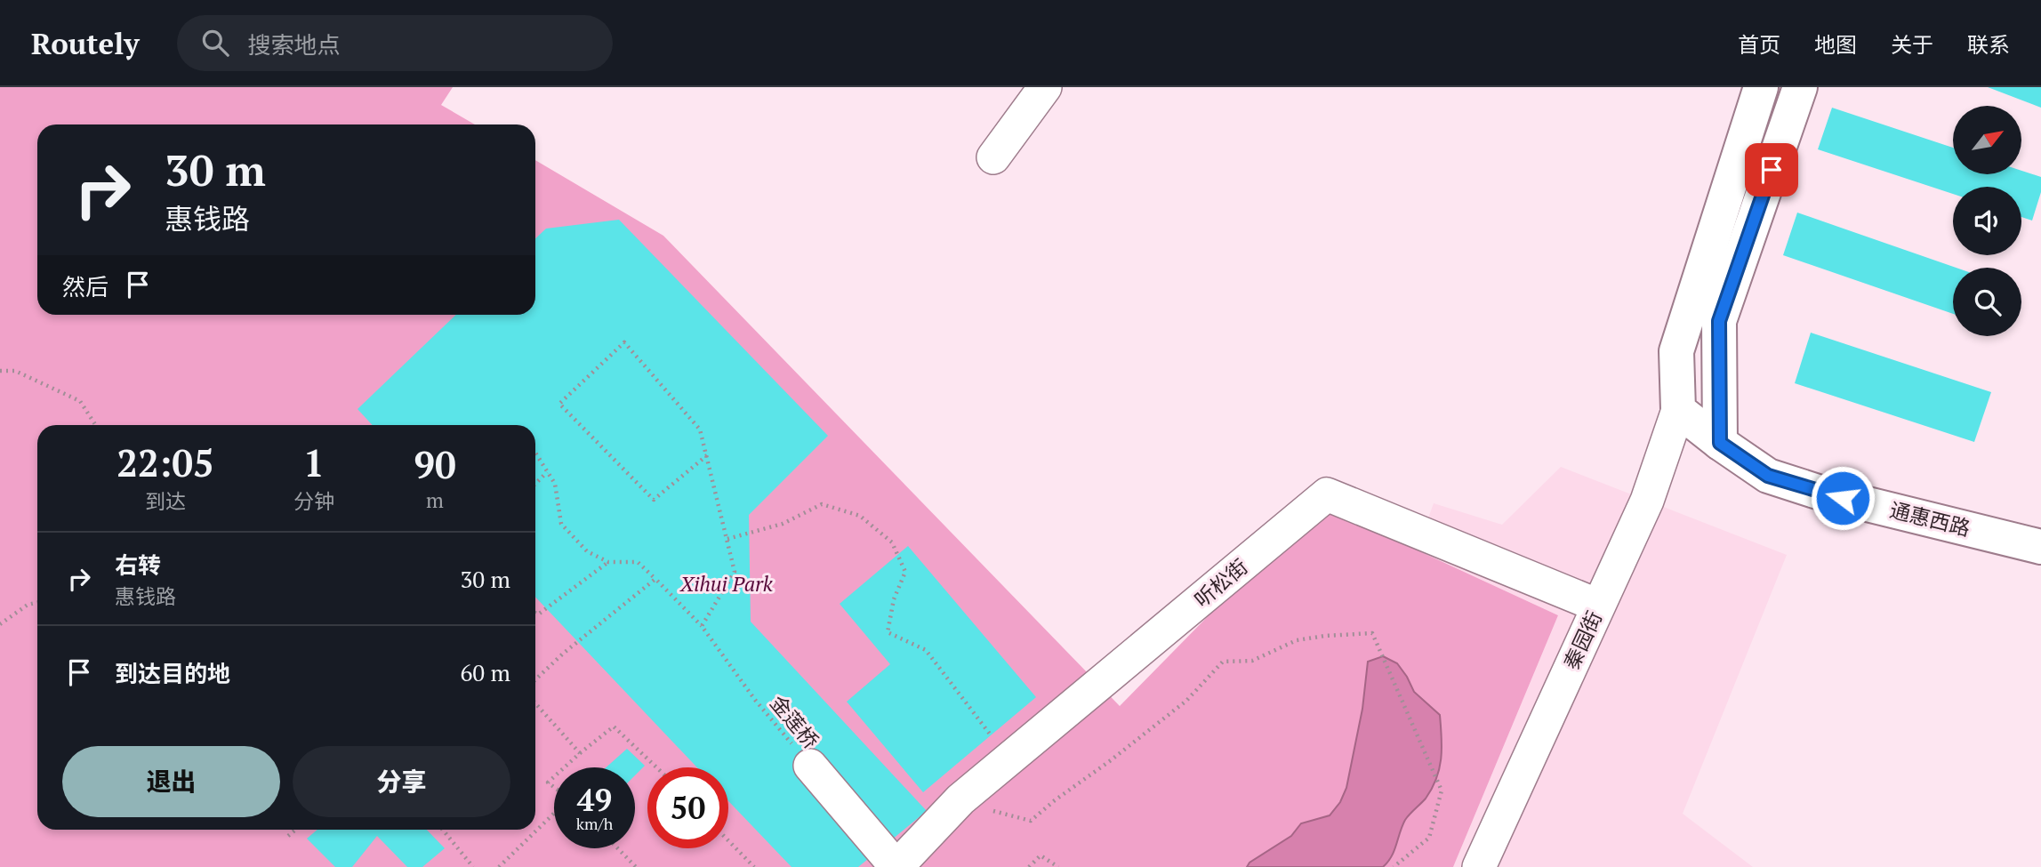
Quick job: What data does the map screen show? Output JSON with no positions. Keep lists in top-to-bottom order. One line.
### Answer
{"streets":{"main road":["通惠西路"],"street":["听松街","秦园街"],"path":["金莲桥"]},"crossings":[["通惠西路","秦园街"],["听松街","秦园街"]],"parks":["Xihui Park"],"north":"top right","page":{"header":"Routely","search":"搜索地点","nav":["首页","地图","关于","联系"],"turn":["30 m","惠钱路"],"then":"然后","eta":["22:05","到达","1","分钟","90","m"],"list":[{"name":"右转","note":"惠钱路","value":"30 m"},{"name":"到达目的地","value":"60 m"}],"buttons":["退出","分享"],"speed":"49 km/h","limit":"50"}}
